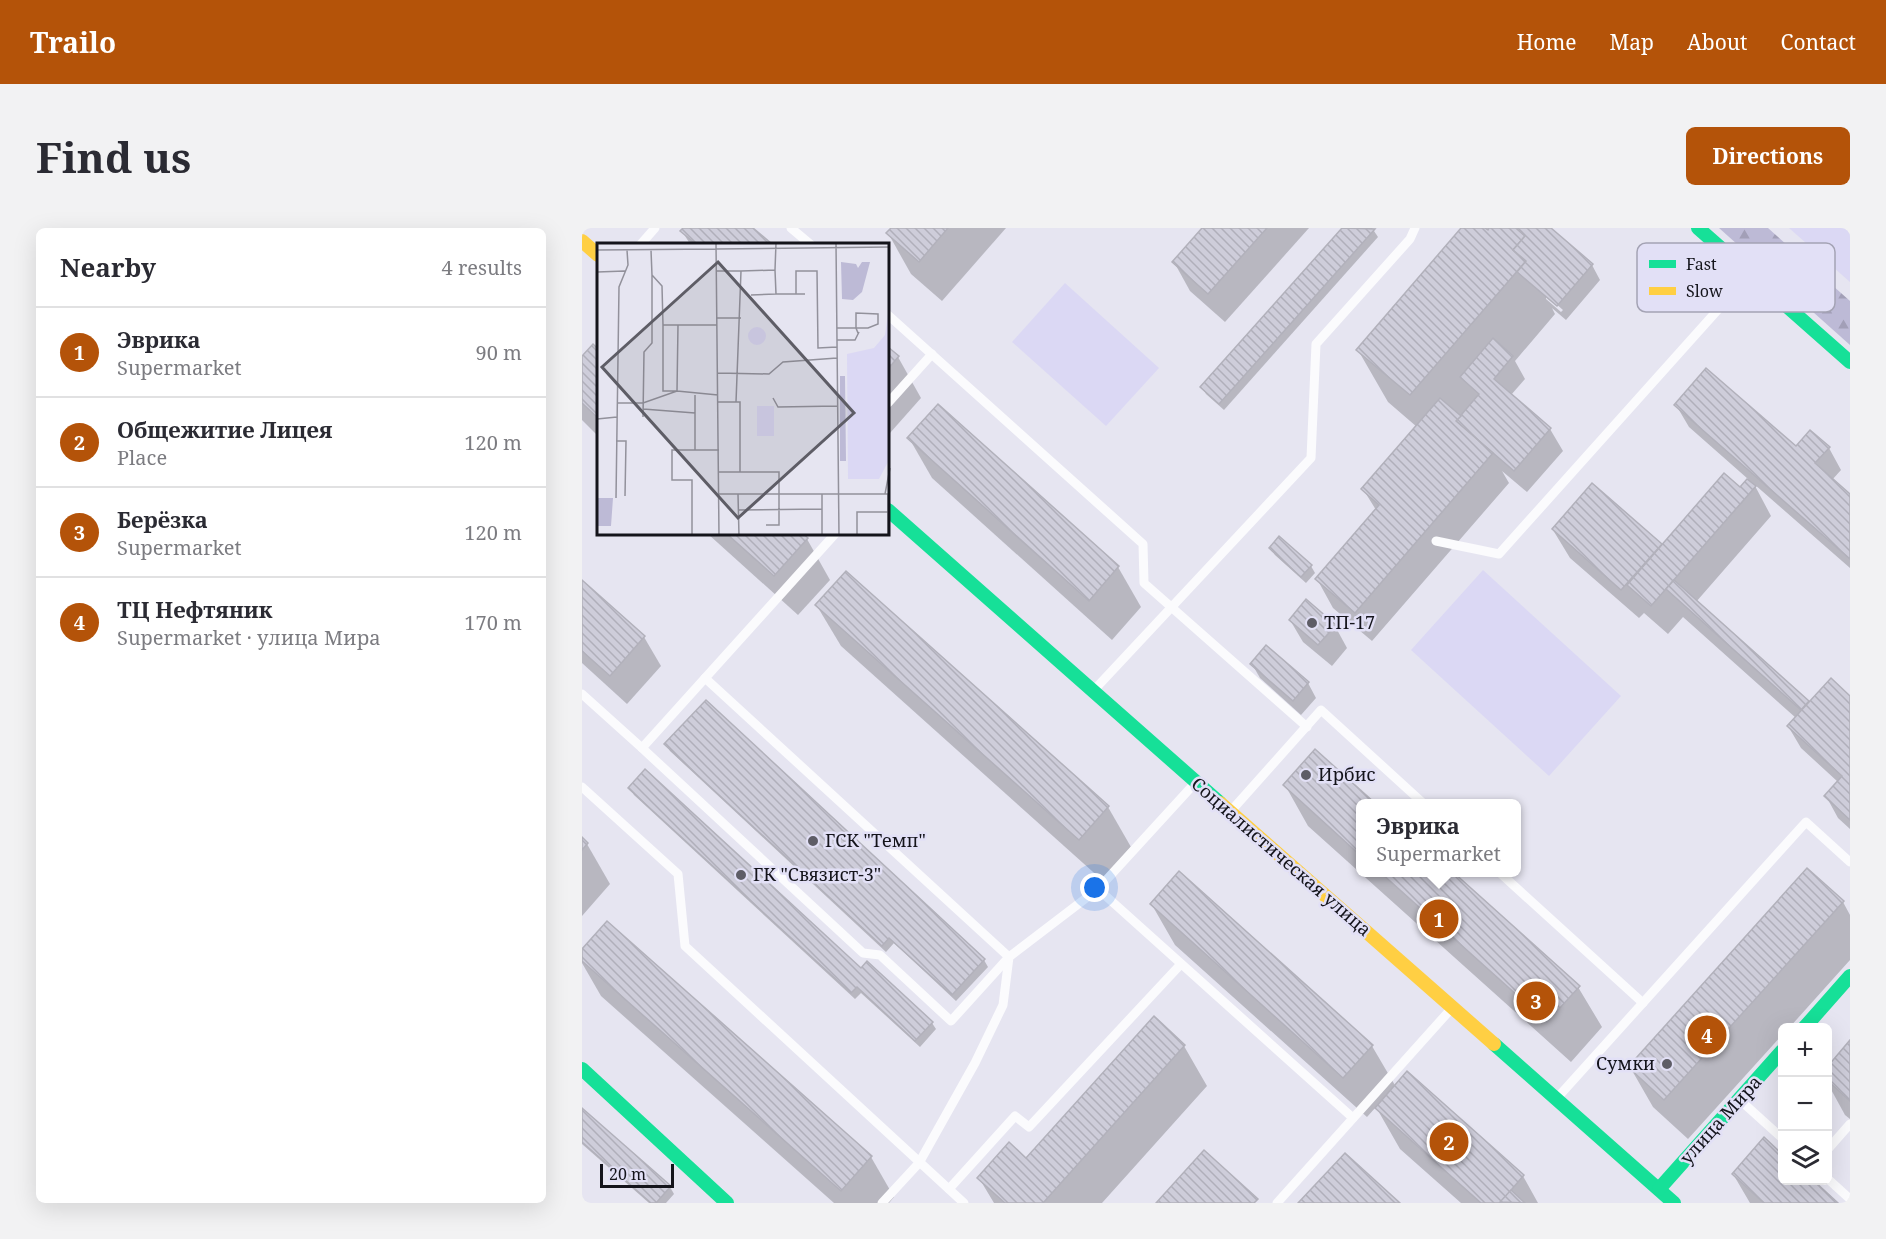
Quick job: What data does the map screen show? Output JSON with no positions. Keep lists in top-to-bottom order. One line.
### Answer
{"streets":{"main road":["Социалистическая улица","улица Мира"]},"crossings":[["Социалистическая улица","улица Мира"]],"places":["ТП-17","Ирбис","ГСК \"Темп\"","ГК \"Связист-3\"","Сумки"],"legend":["Fast","Slow"],"scale_bar":"20 m","page":{"header":"Trailo","nav":["Home","Map","About","Contact"],"buttons":"Directions","title":"Find us","heading":["Nearby","4 results"],"list":[{"mark":"1","name":"Эврика","note":"Supermarket","value":"90 m"},{"mark":"2","name":"Общежитие Лицея","note":"Place","value":"120 m"},{"mark":"3","name":"Берёзка","note":"Supermarket","value":"120 m"},{"mark":"4","name":"ТЦ Нефтяник","note":"Supermarket · улица Мира","value":"170 m"}],"popup":["Эврика","Supermarket"],"pins":["1","3","4","2"],"map_buttons":["+","−"],"scale":"20 m"}}
